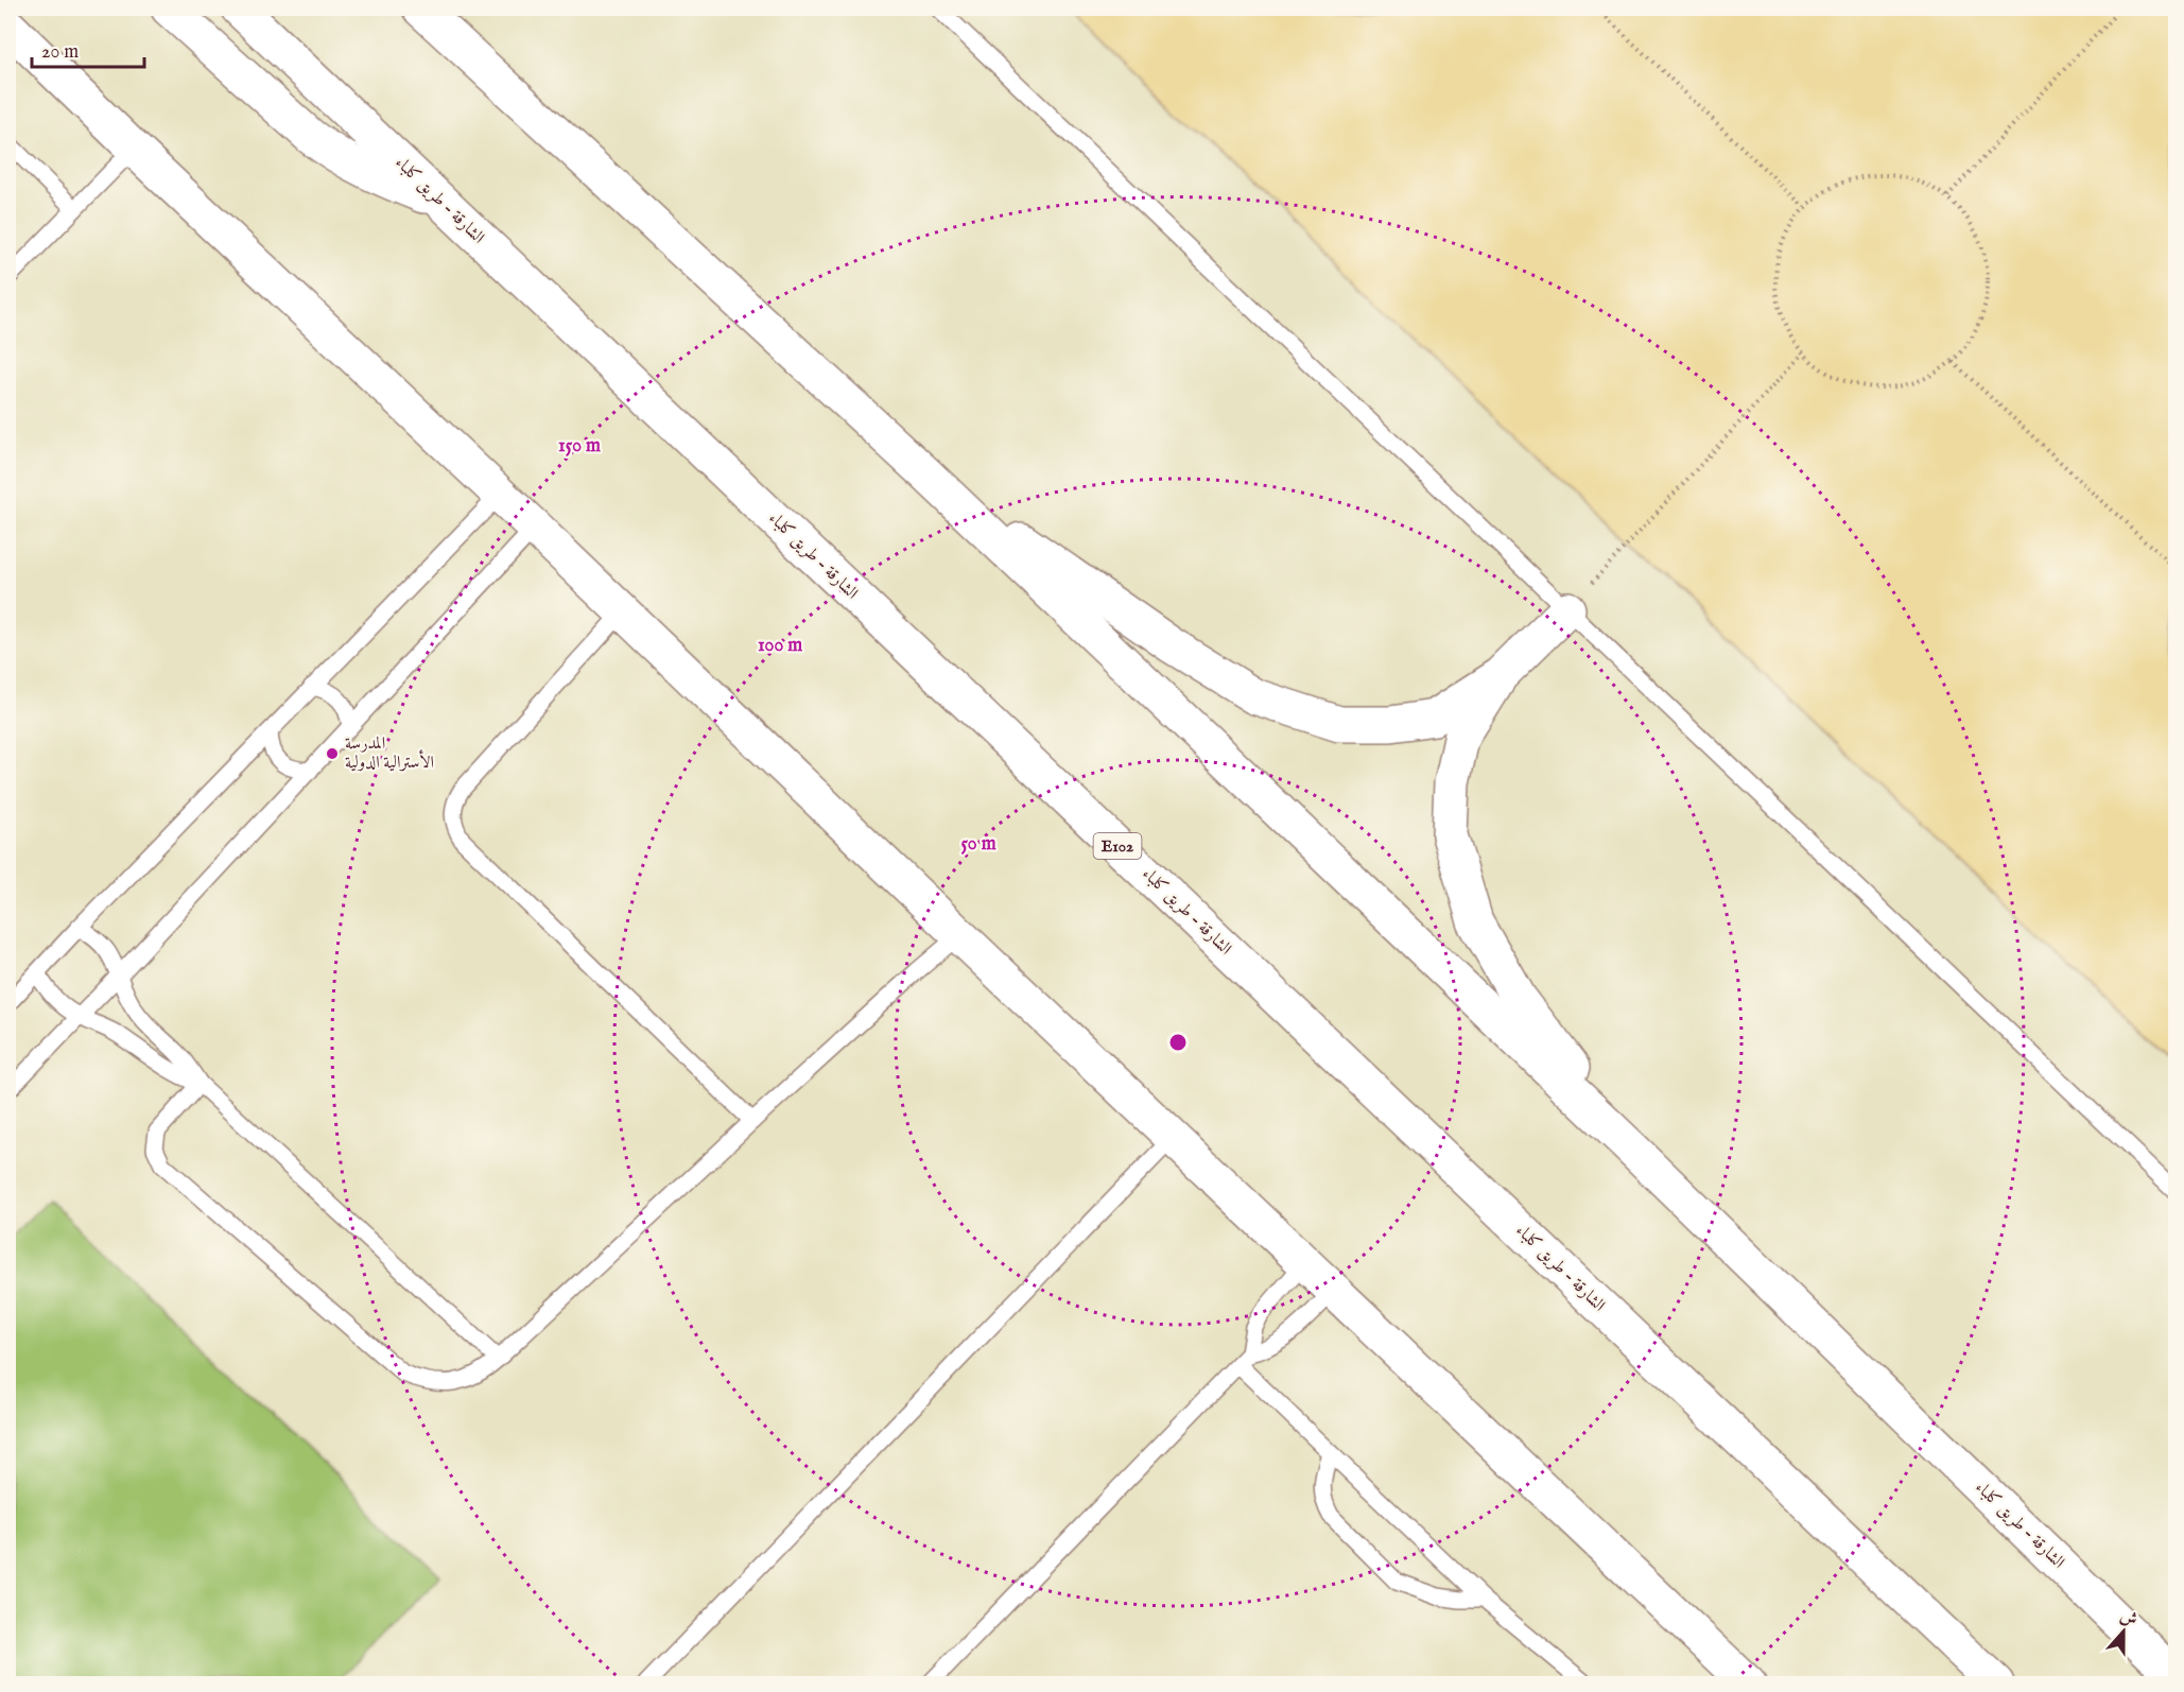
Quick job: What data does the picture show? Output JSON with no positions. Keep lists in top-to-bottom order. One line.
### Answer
{"streets":{"main road":["الشارقة - طريق كلباء","E102"]},"places":["المدرسة الأسترالية الدولية"],"scale_bar":"20 m","north":"top","rings":["150 m","100 m","50 m"]}
